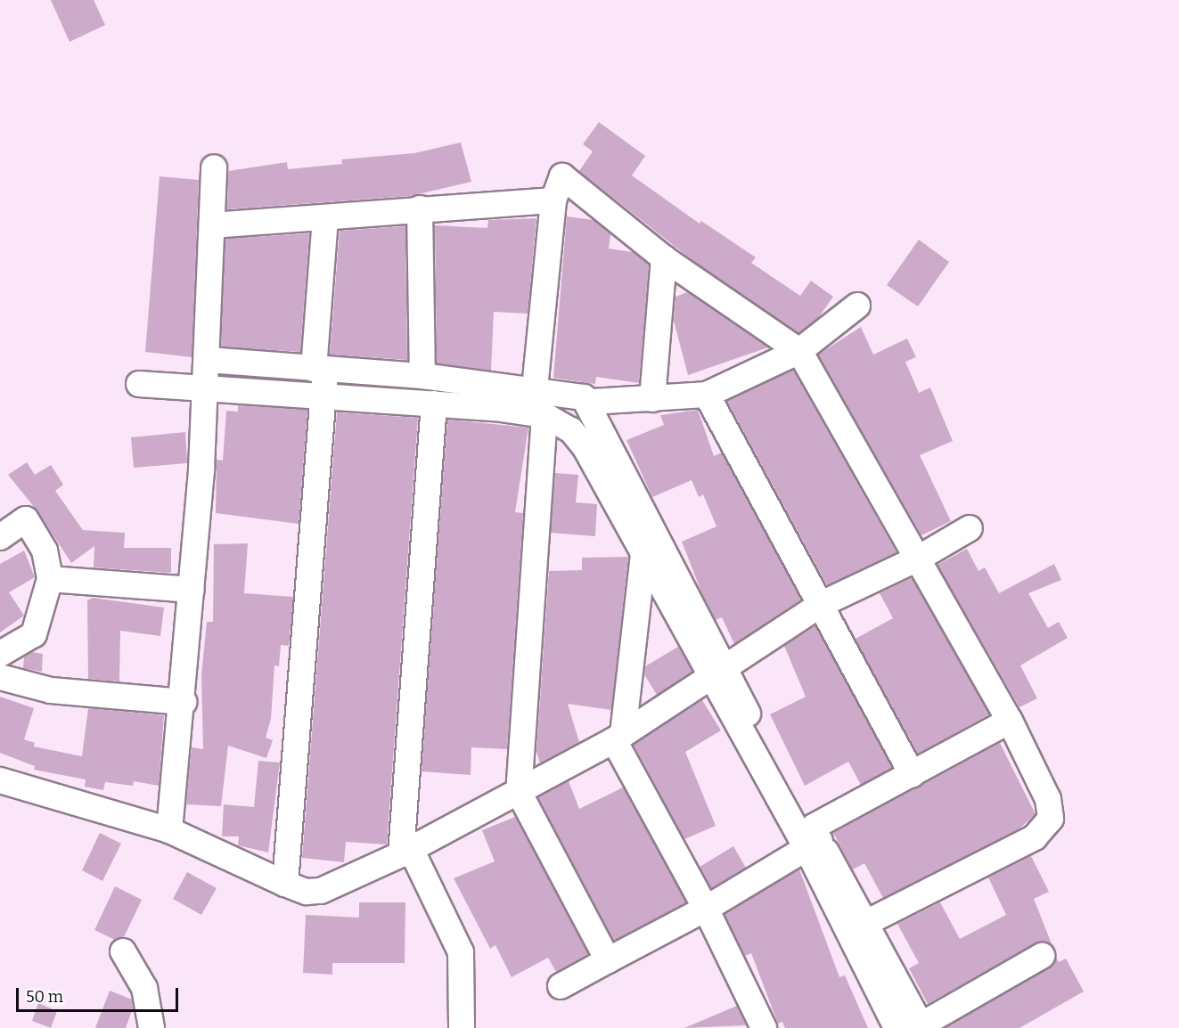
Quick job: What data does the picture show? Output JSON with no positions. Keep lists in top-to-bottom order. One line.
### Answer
{"scale_bar":"50 m"}
